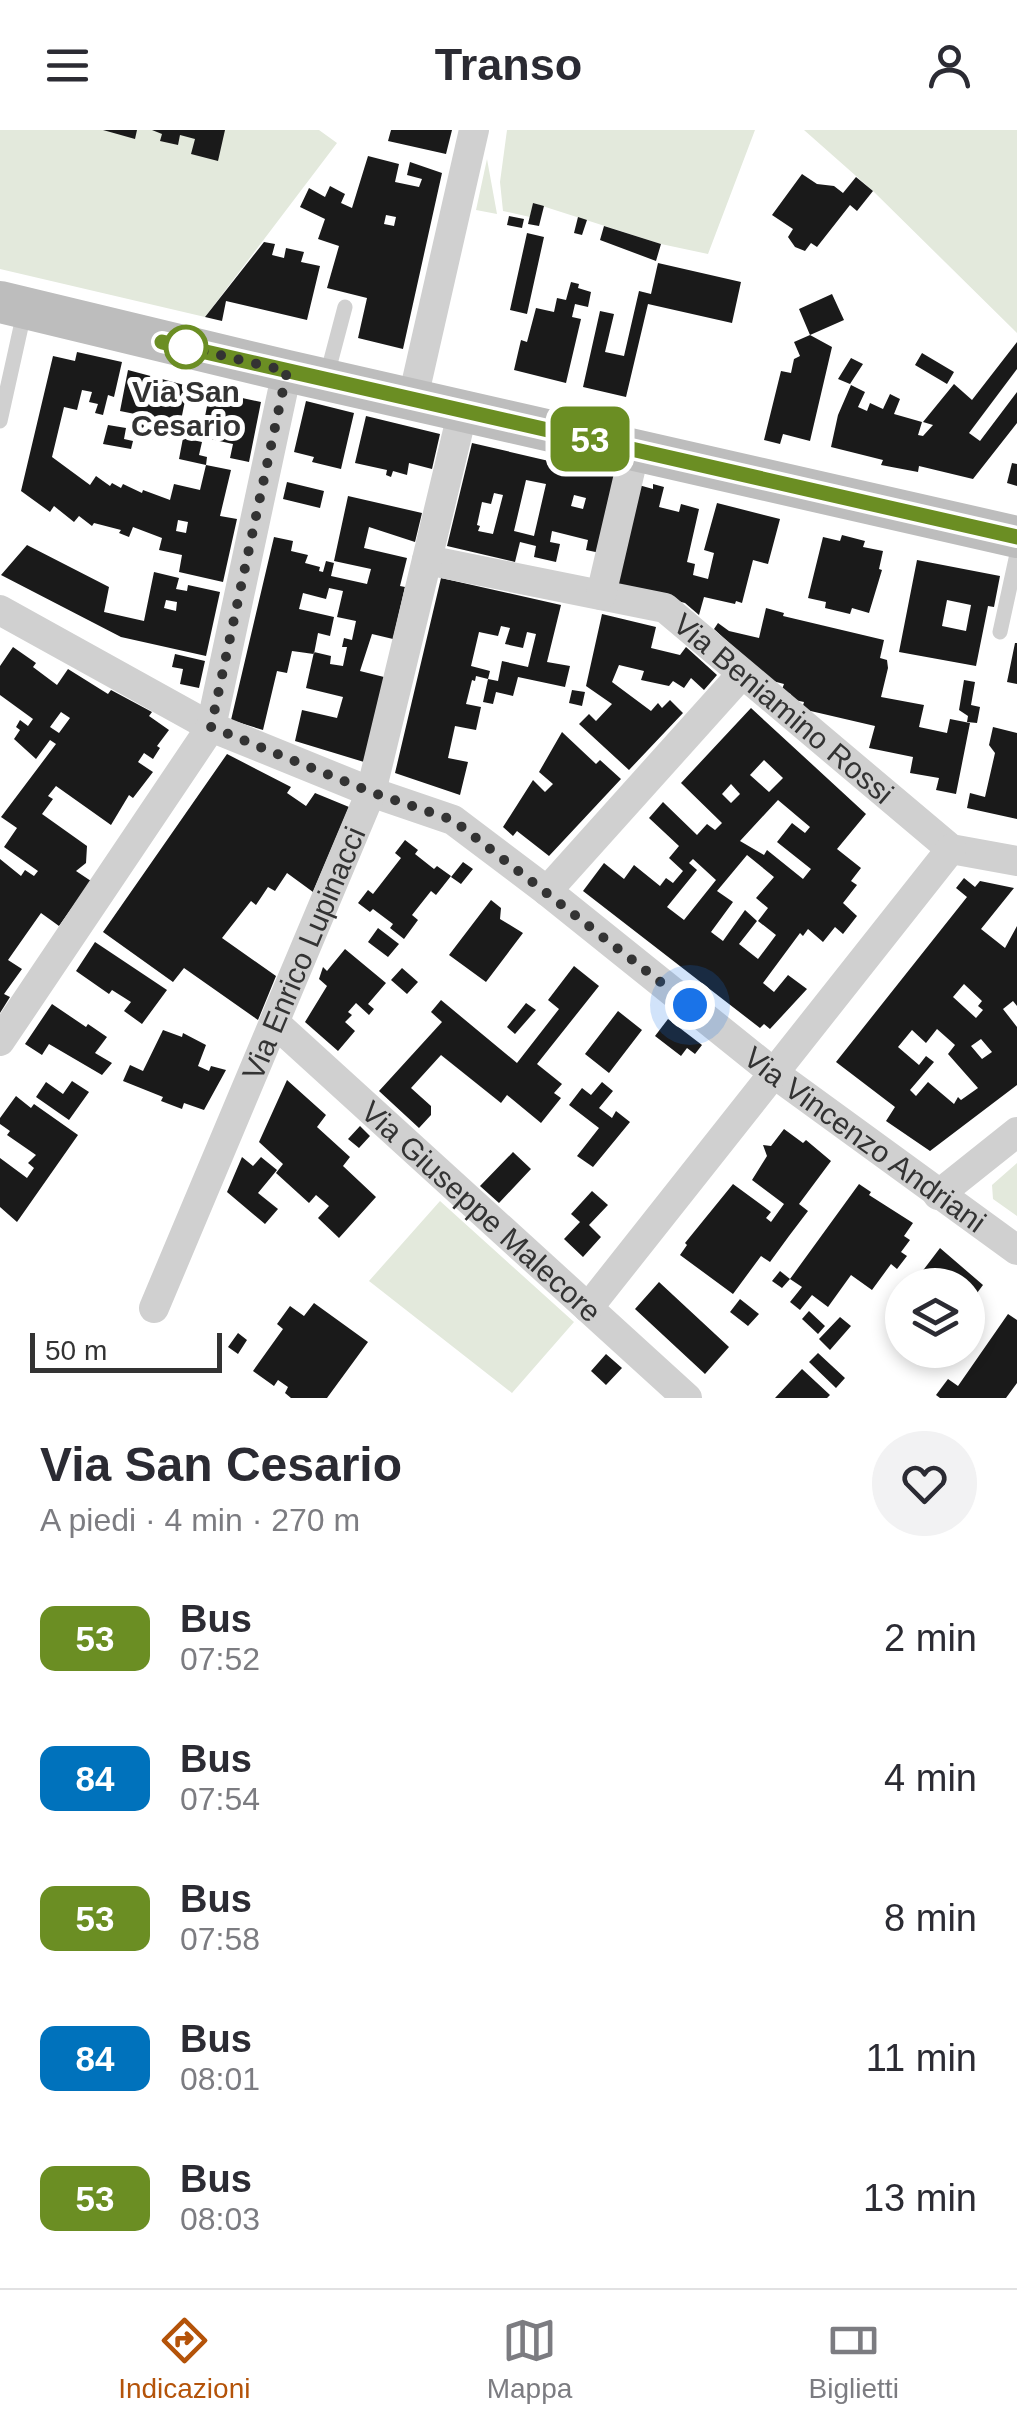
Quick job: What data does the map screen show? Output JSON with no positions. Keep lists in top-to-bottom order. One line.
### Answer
{"streets":{"street":["Via Beniamino Rossi","Via Enrico Lupinacci","Via Vincenzo Andriani","Via Giuseppe Malecore"]},"crossings":[["Via Beniamino Rossi","Via Enrico Lupinacci"],["Via Enrico Lupinacci","Via Vincenzo Andriani"],["Via Enrico Lupinacci","Via Giuseppe Malecore"]],"places":["Via San Cesario"],"lines":["bus line 53"],"scale_bar":"50 m","page":{"header":"Transo","on_map":"53","scale":"50 m","heading":["Via San Cesario","A piedi · 4 min · 270 m"],"list":[{"mark":"53","name":"Bus","note":"07:52","value":"2 min"},{"mark":"84","name":"Bus","note":"07:54","value":"4 min"},{"mark":"53","name":"Bus","note":"07:58","value":"8 min"},{"mark":"84","name":"Bus","note":"08:01","value":"11 min"},{"mark":"53","name":"Bus","note":"08:03","value":"13 min"}],"tabs":["Indicazioni","Mappa","Biglietti"]}}
